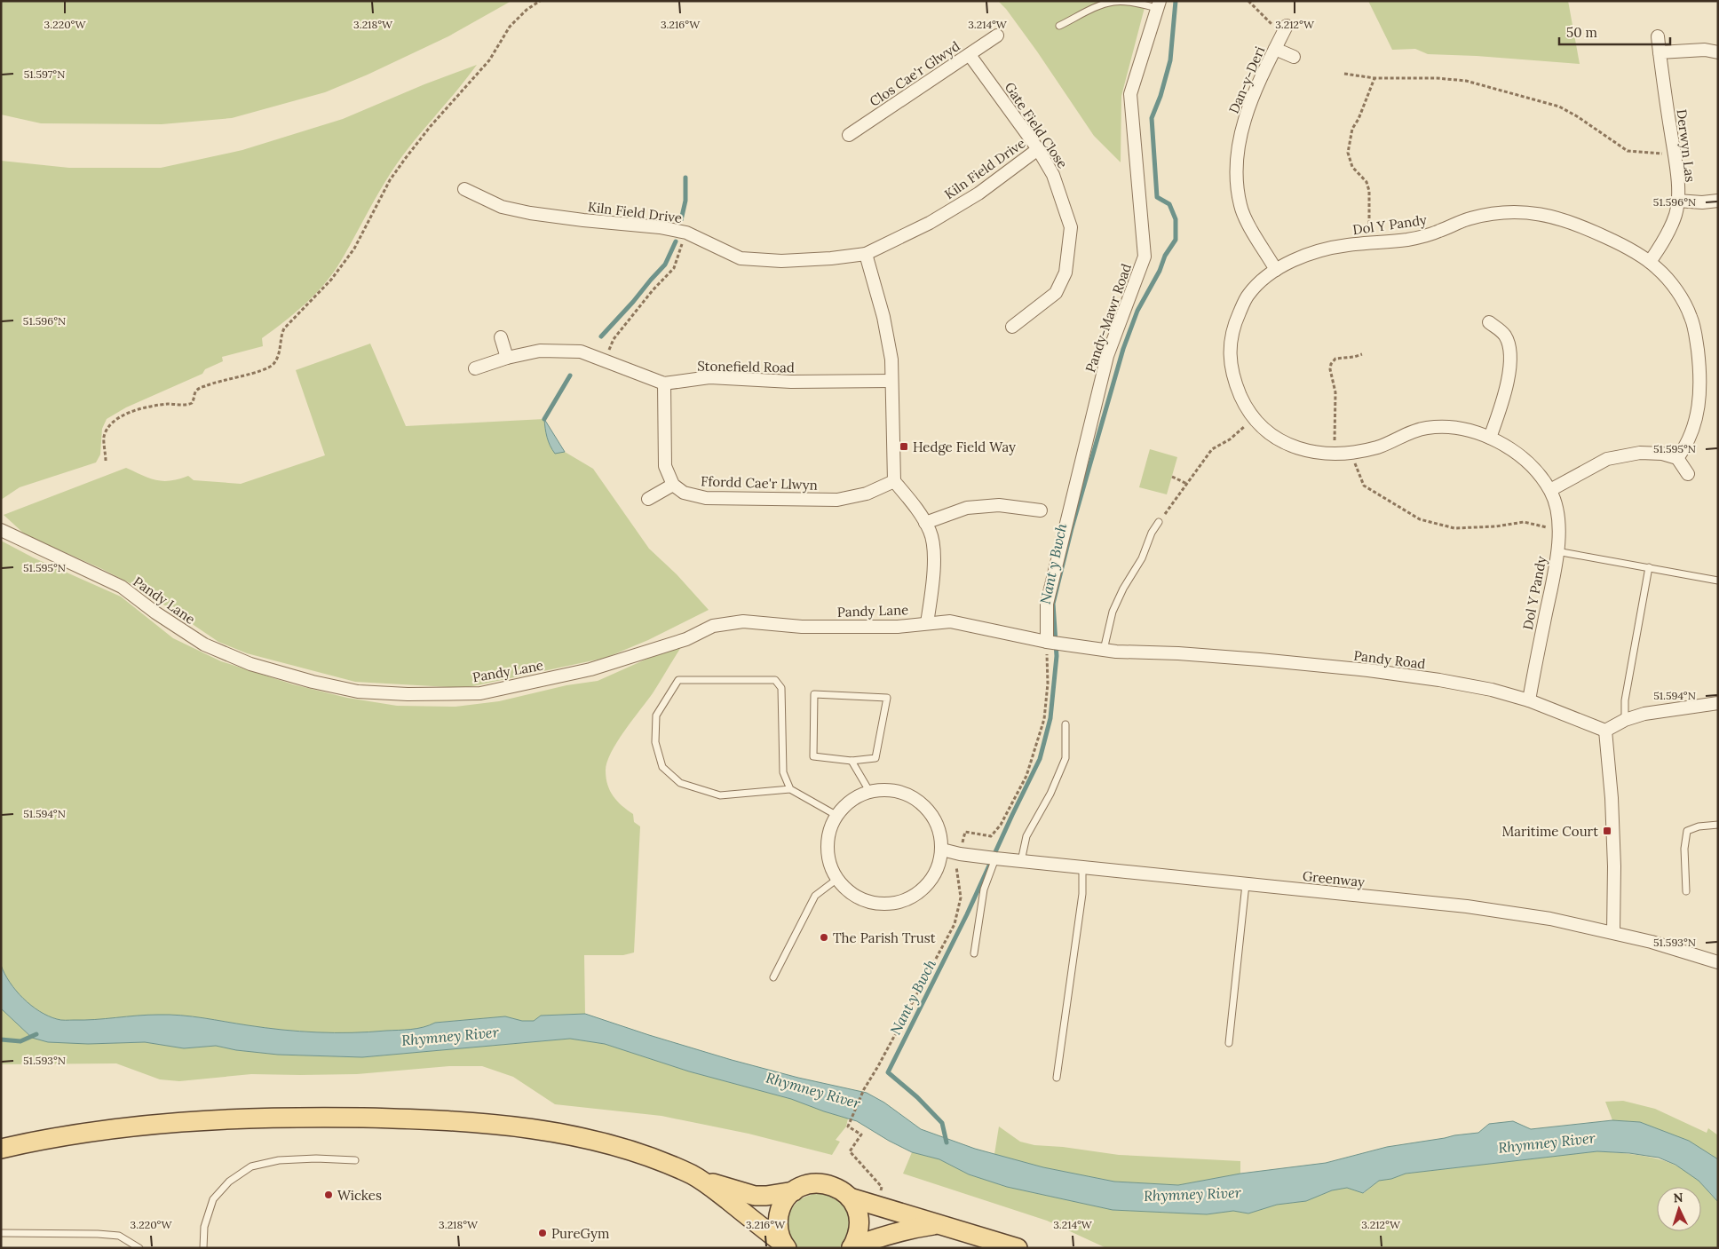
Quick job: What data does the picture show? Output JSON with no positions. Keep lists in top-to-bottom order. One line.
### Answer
{"streets":{"street":["Clos Cae'r Glwyd","Dan-y-Deri","Gate Field Close","Derwyn Las","Kiln Field Drive","Dol Y Pandy","Pandy-Mawr Road","Stonefield Road","Ffordd Cae'r Llwyn","Pandy Lane","Pandy Road","Greenway"]},"crossings":[["Clos Cae'r Glwyd","Gate Field Close"],["Dan-y-Deri","Dol Y Pandy"],["Gate Field Close","Kiln Field Drive"],["Derwyn Las","Dol Y Pandy"],["Dol Y Pandy","Pandy Road"],["Pandy-Mawr Road","Pandy Lane"],["Pandy-Mawr Road","Pandy Road"],["Pandy Lane","Pandy Road"]],"water":["Nant y Bwch","Rhymney River"],"places":{"transit":["Hedge Field Way","Maritime Court"],"other":["The Parish Trust","Wickes","PureGym"]},"scale_bar":"50 m","north":"top","coordinates":["3.216°W","3.220°W","3.218°W","3.214°W","3.212°W","51.597°N","51.596°N","51.595°N","51.594°N","51.593°N"]}
